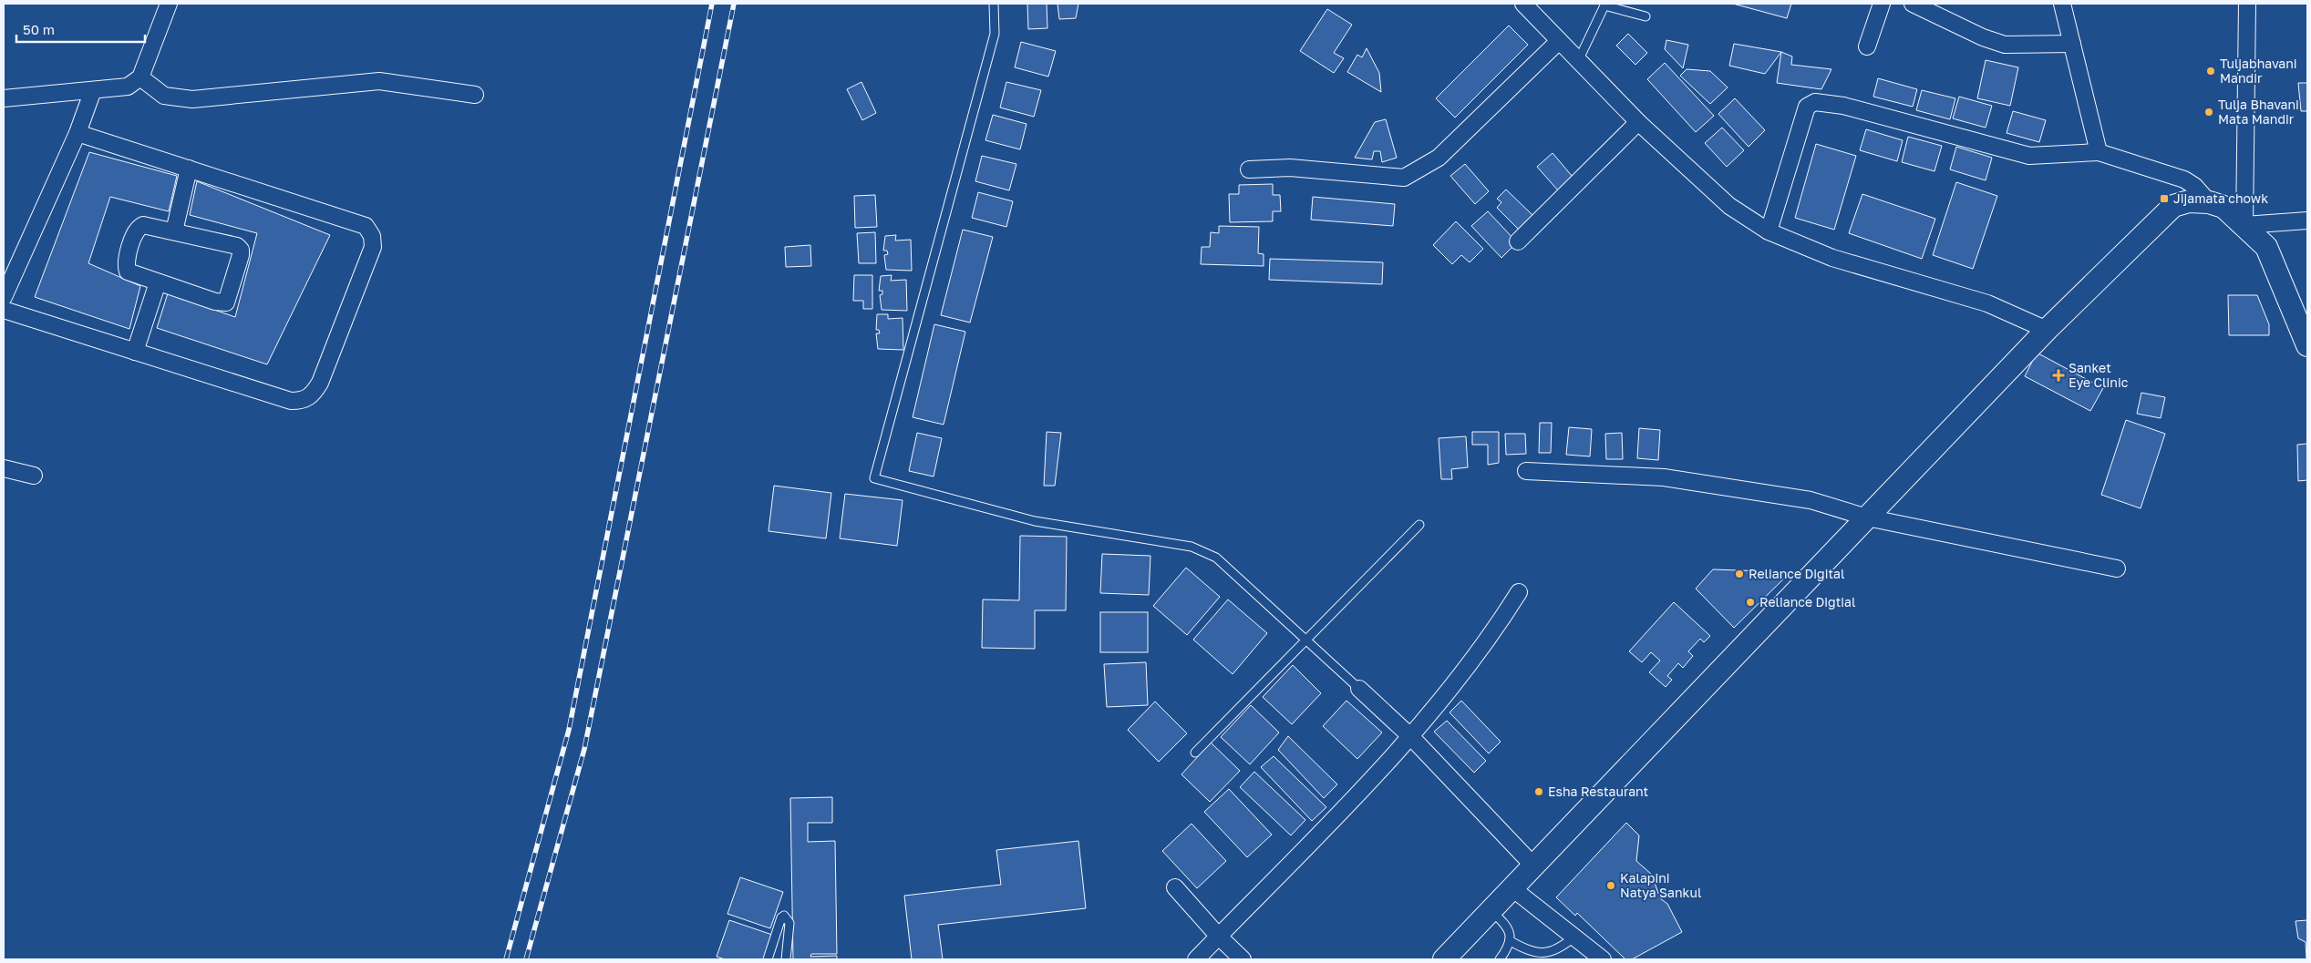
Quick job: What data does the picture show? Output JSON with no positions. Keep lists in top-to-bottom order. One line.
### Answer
{"places":{"other":["Tuljabhavani Mandir","Tulja Bhavani Mata Mandir","Reliance Digital","Reliance Digtial","Esha Restaurant","Kalapini Natya Sankul"],"transit":["Jijamata chowk"],"health":["Sanket Eye Clinic"]},"scale_bar":"50 m"}
